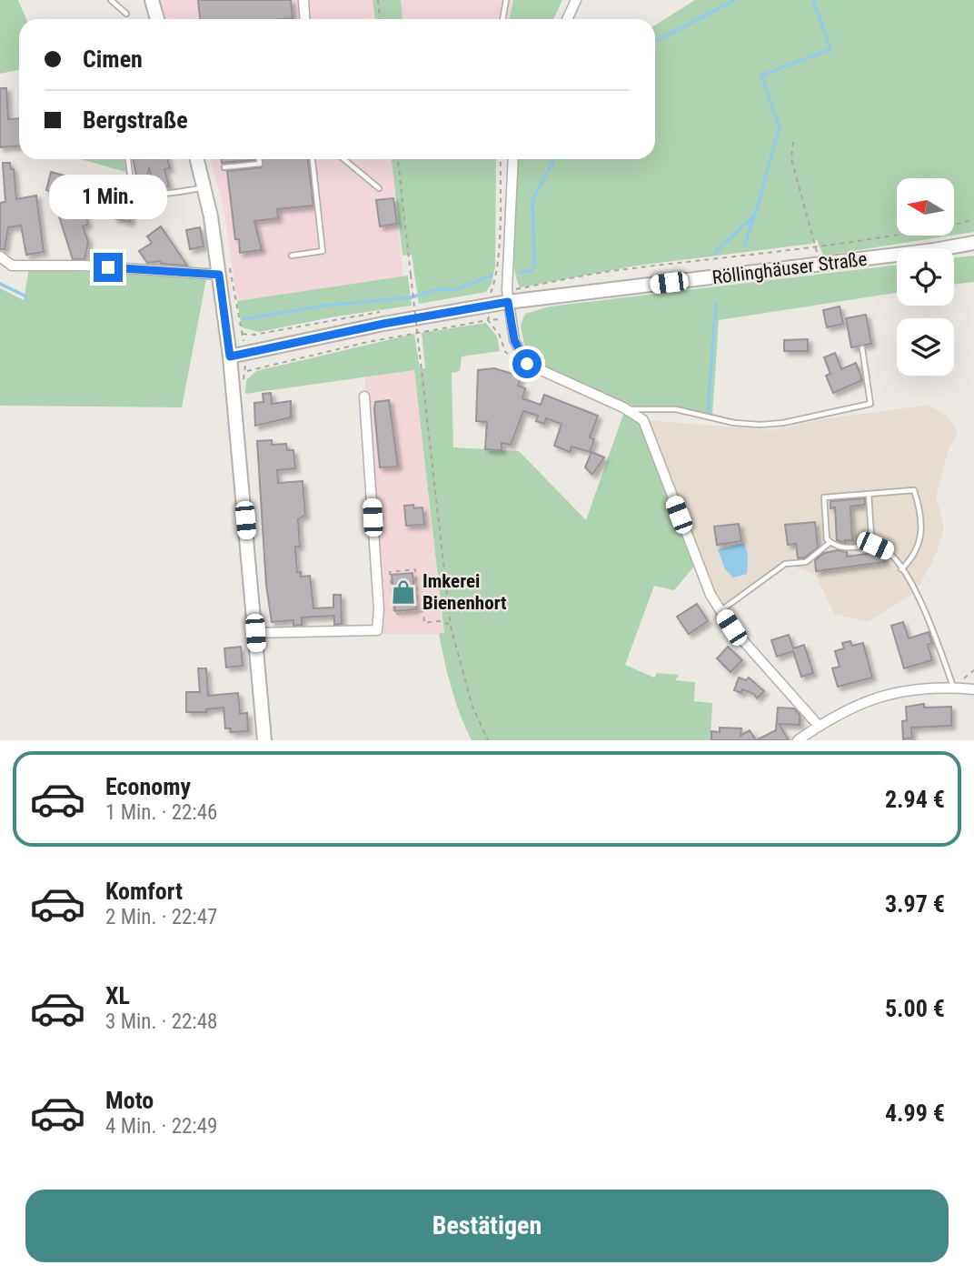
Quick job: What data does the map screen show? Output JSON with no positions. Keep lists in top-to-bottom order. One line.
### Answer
{"streets":{"main road":["Röllinghäuser Straße"]},"places":{"shop":["Imkerei Bienenhort"]},"north":"left","page":{"banner":["Cimen","Bergstraße"],"bubble":"1 Min.","list":[{"name":"Economy","note":"1 Min. · 22:46","value":"2.94 €"},{"name":"Komfort","note":"2 Min. · 22:47","value":"3.97 €"},{"name":"XL","note":"3 Min. · 22:48","value":"5.00 €"},{"name":"Moto","note":"4 Min. · 22:49","value":"4.99 €"}],"buttons":"Bestätigen"}}
